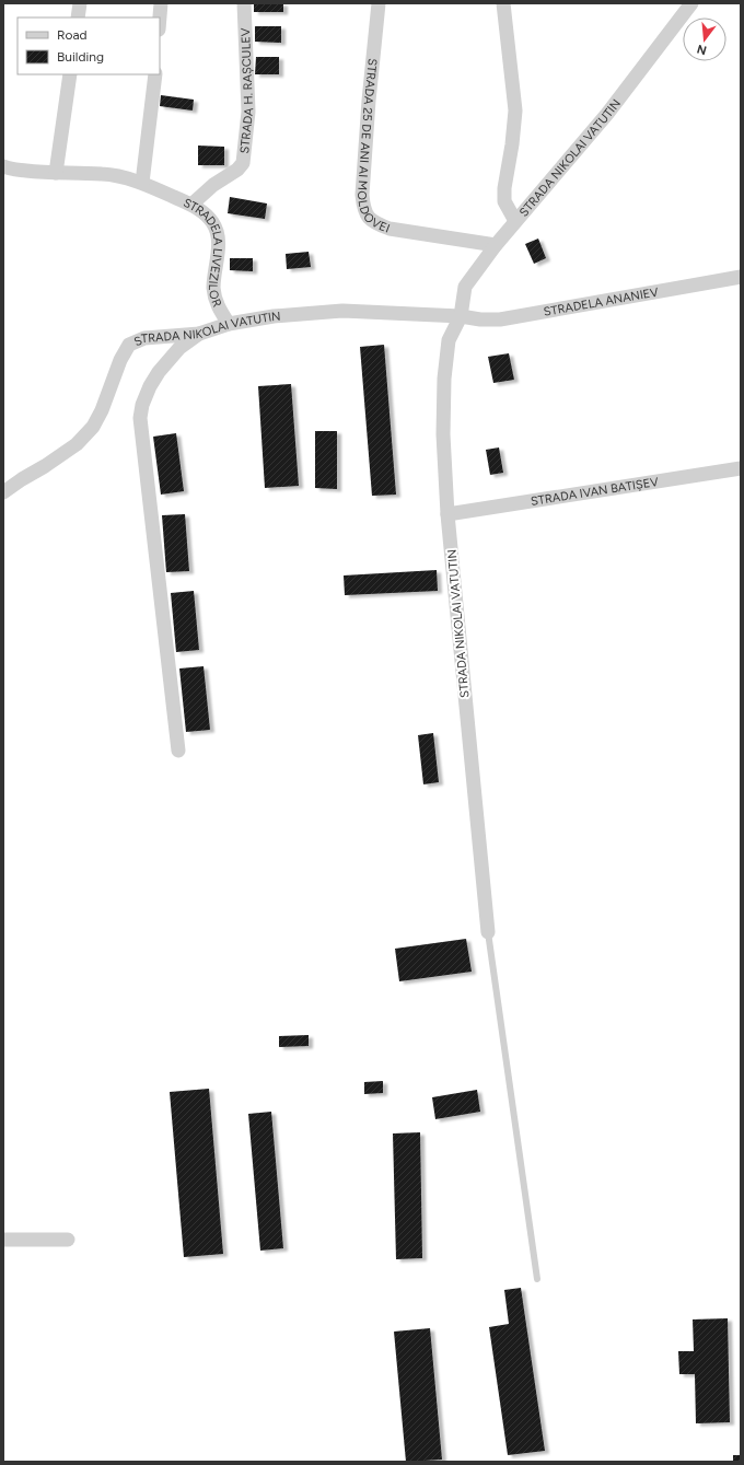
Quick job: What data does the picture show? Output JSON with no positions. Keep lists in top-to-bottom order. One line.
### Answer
{"streets":{"street":["STRADA H. RAȘCULEV","STRADA 25 DE ANI AI MOLDOVEI","STRADA NIKOLAI VATUTIN","STRADELA LIVEZILOR","STRADELA ANANIEV","STRADA IVAN BATIȘEV"]},"crossings":[["STRADA H. RAȘCULEV","STRADELA LIVEZILOR"],["STRADA 25 DE ANI AI MOLDOVEI","STRADA NIKOLAI VATUTIN"],["STRADA NIKOLAI VATUTIN","STRADELA LIVEZILOR"],["STRADA NIKOLAI VATUTIN","STRADELA ANANIEV"],["STRADA NIKOLAI VATUTIN","STRADA IVAN BATIȘEV"]],"legend":["Road","Building"],"north":"bottom"}
